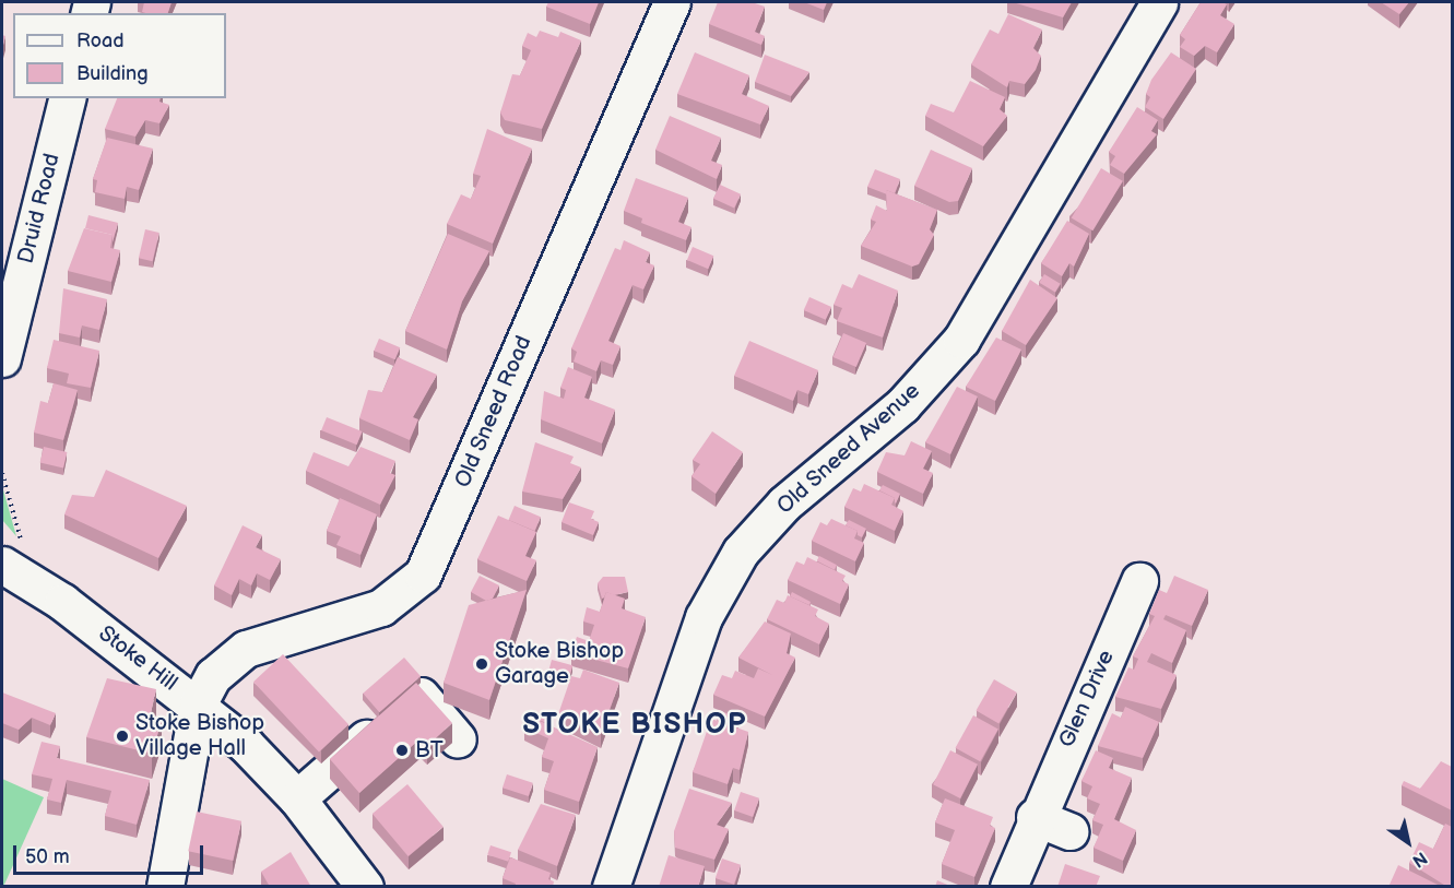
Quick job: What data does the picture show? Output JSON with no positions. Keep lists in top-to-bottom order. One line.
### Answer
{"streets":{"street":["Druid Road","Old Sneed Road","Old Sneed Avenue","Stoke Hill","Glen Drive"]},"crossings":[["Old Sneed Road","Stoke Hill"]],"districts":["STOKE BISHOP"],"places":["Stoke Bishop Garage","Stoke Bishop Village Hall","BT"],"legend":["Road","Building"],"scale_bar":"50 m","north":"bottom right"}
